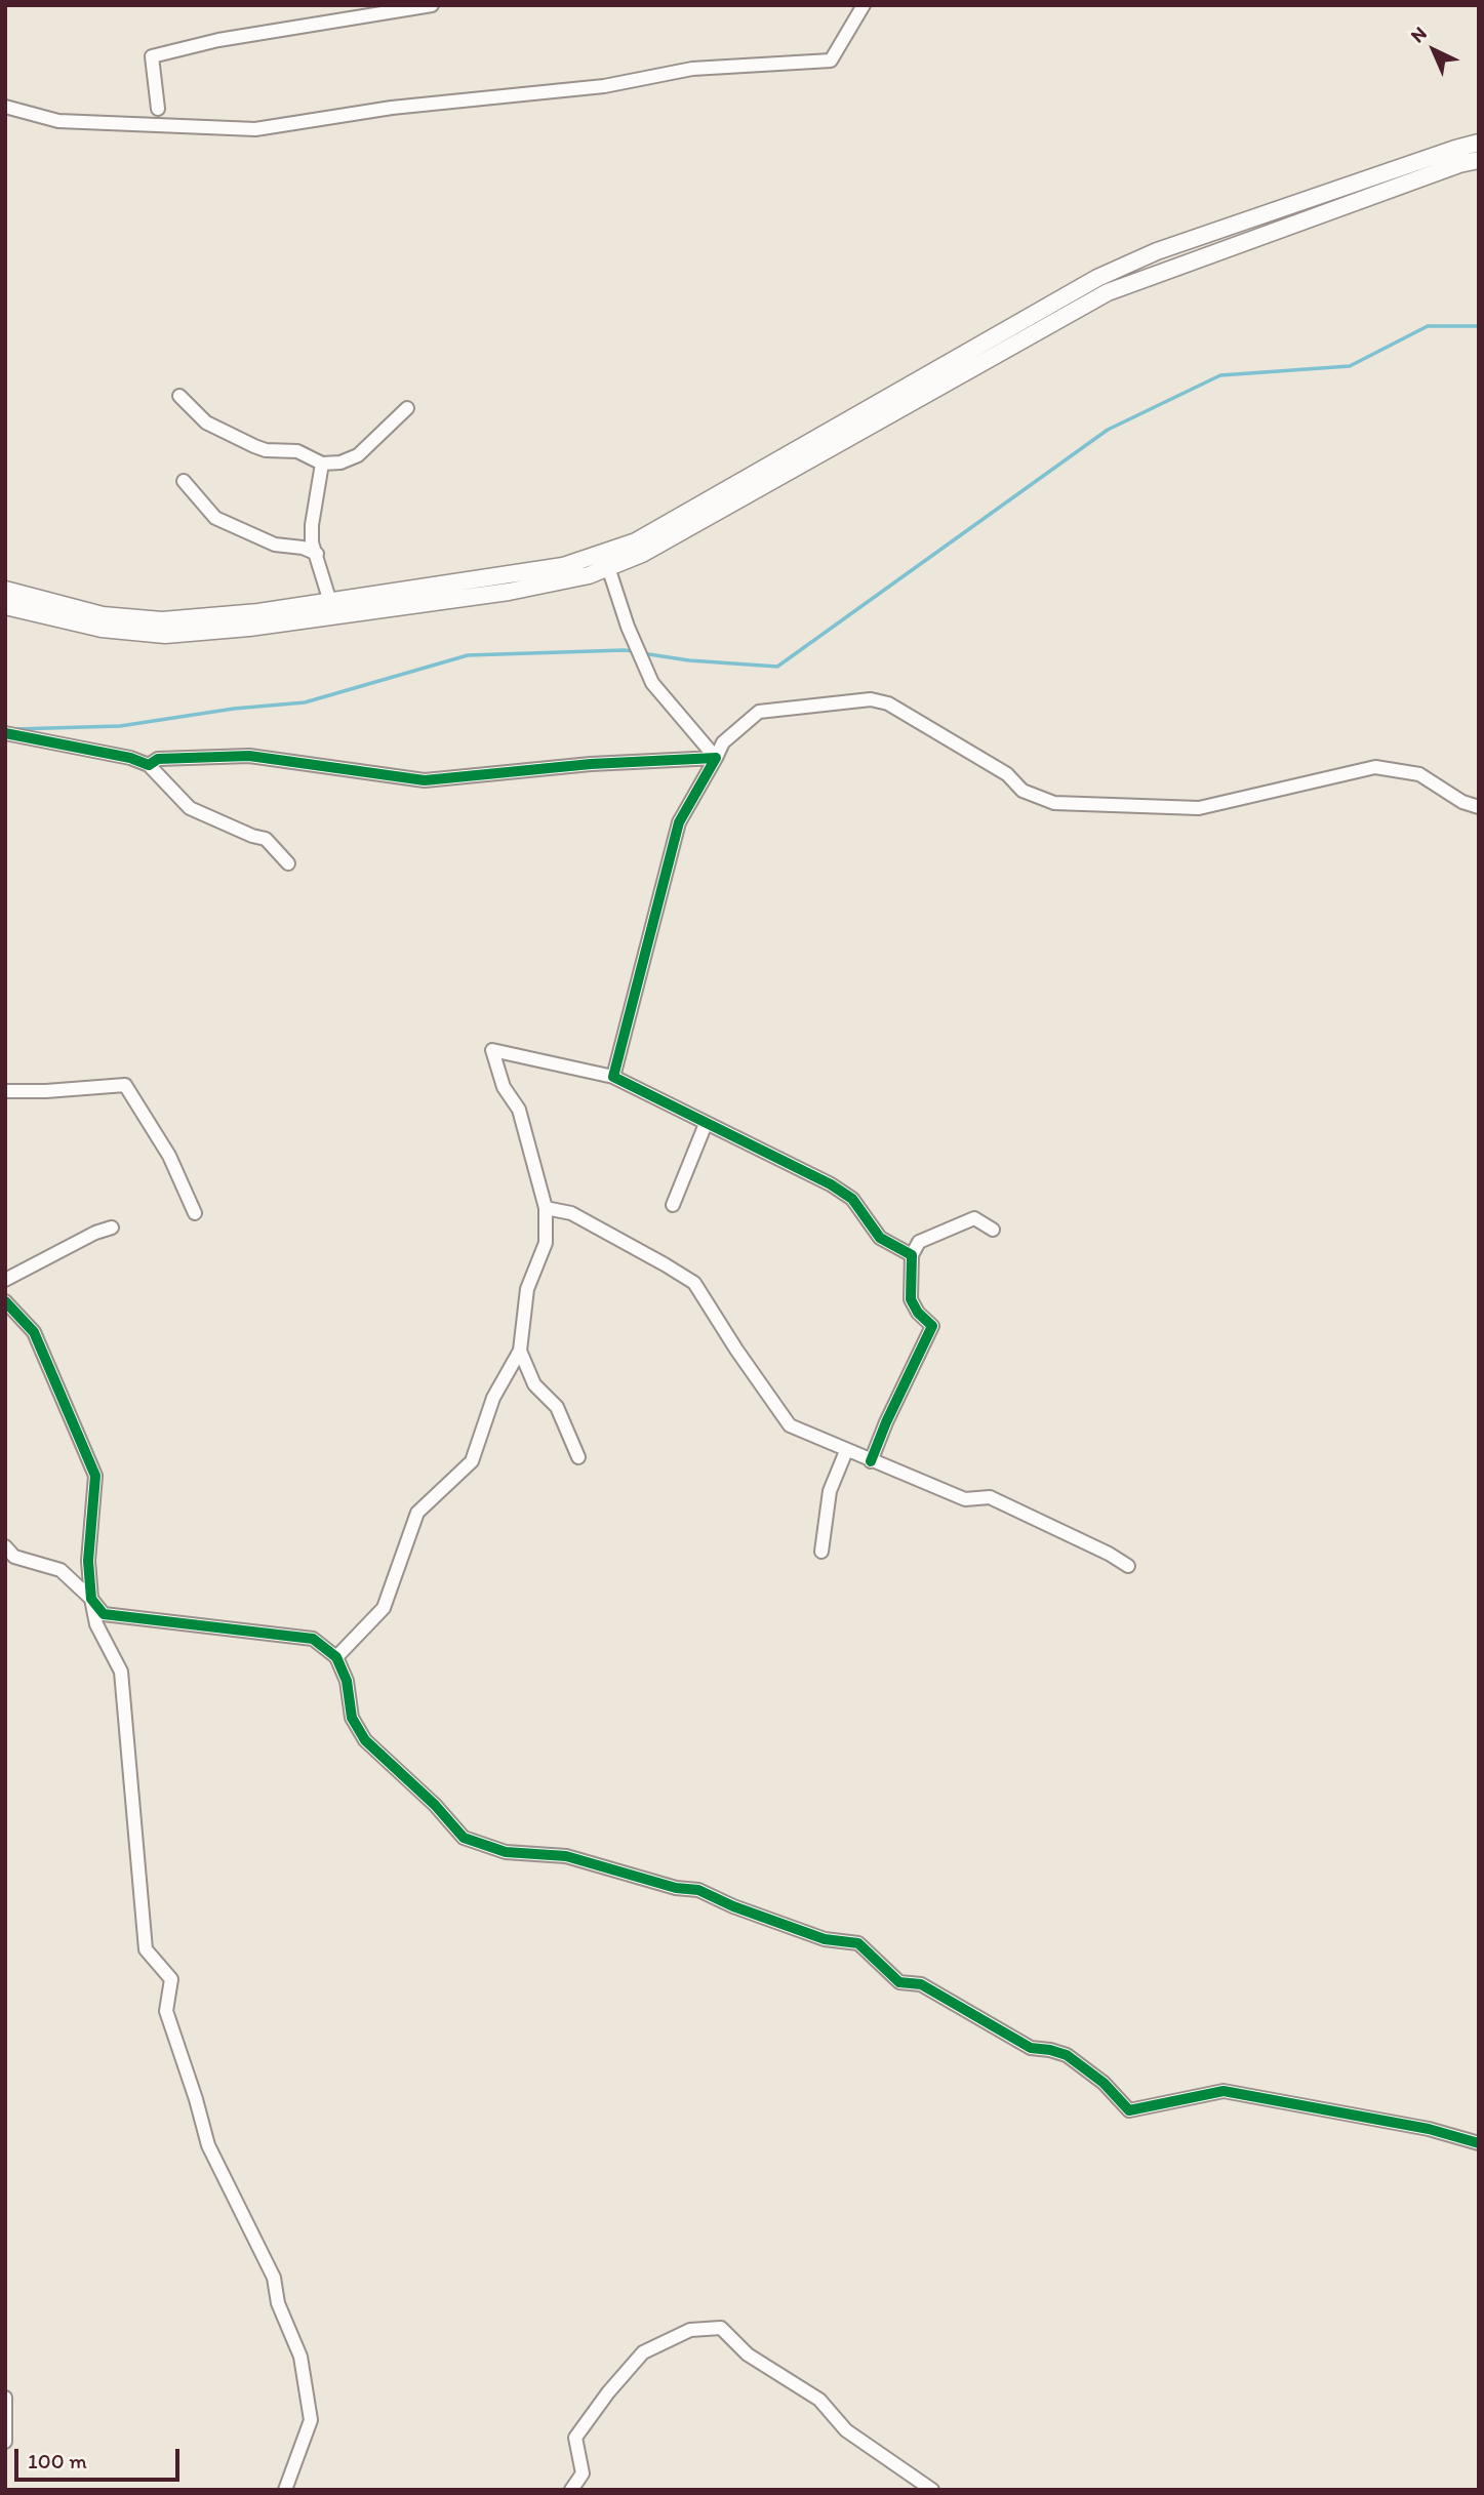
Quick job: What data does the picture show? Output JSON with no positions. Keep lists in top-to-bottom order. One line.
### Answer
{"scale_bar":"100 m","north":"top left"}
